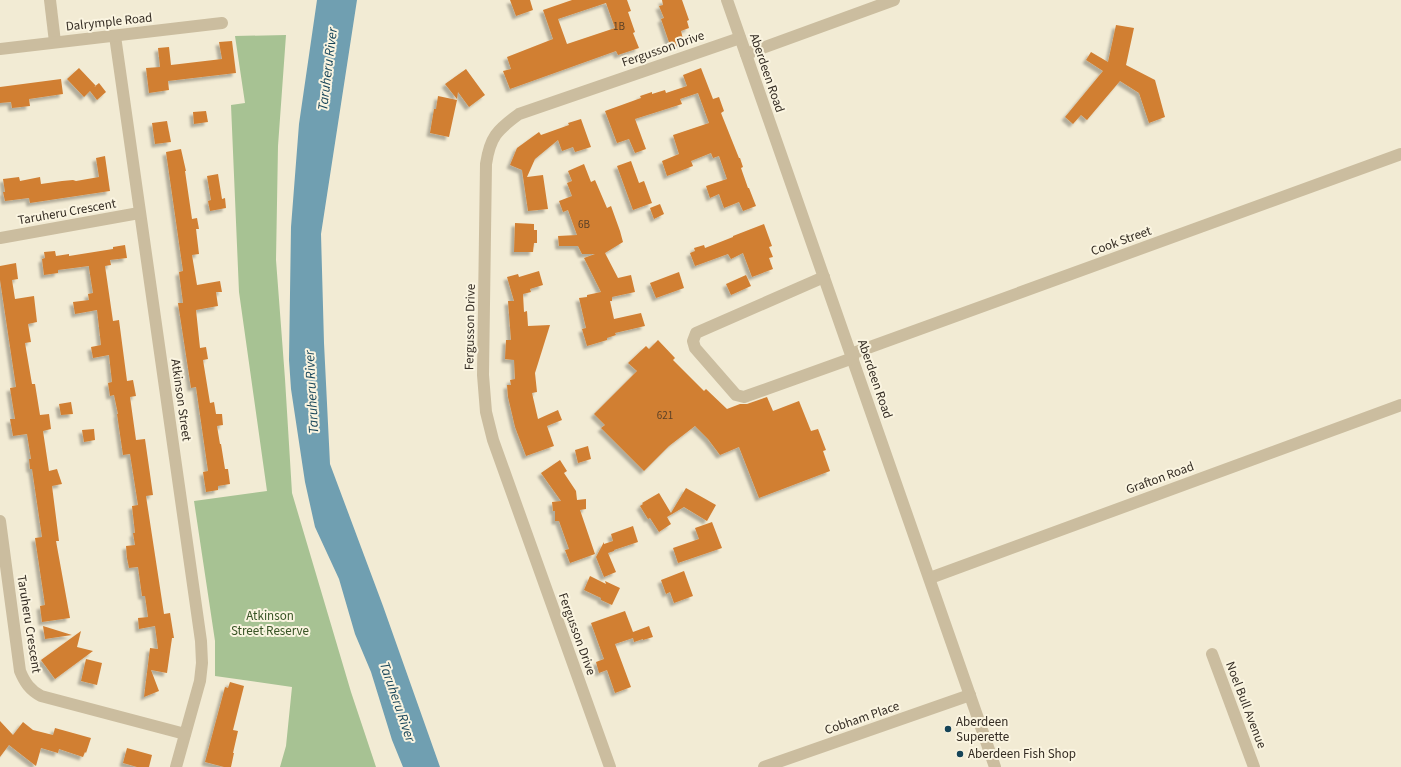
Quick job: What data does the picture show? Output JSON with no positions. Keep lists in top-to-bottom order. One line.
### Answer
{"streets":{"street":["Dalrymple Road","Fergusson Drive","Aberdeen Road","Taruheru Crescent","Cook Street","Atkinson Street","Grafton Road","Noel Bull Avenue","Cobham Place"]},"crossings":[["Dalrymple Road","Atkinson Street"],["Fergusson Drive","Aberdeen Road"],["Aberdeen Road","Cook Street"],["Aberdeen Road","Grafton Road"],["Aberdeen Road","Cobham Place"],["Taruheru Crescent","Atkinson Street"]],"water":["Taruheru River"],"parks":["Atkinson Street Reserve"],"places":["Aberdeen Superette","Aberdeen Fish Shop"],"house_numbers":["1B","6B","621"]}
